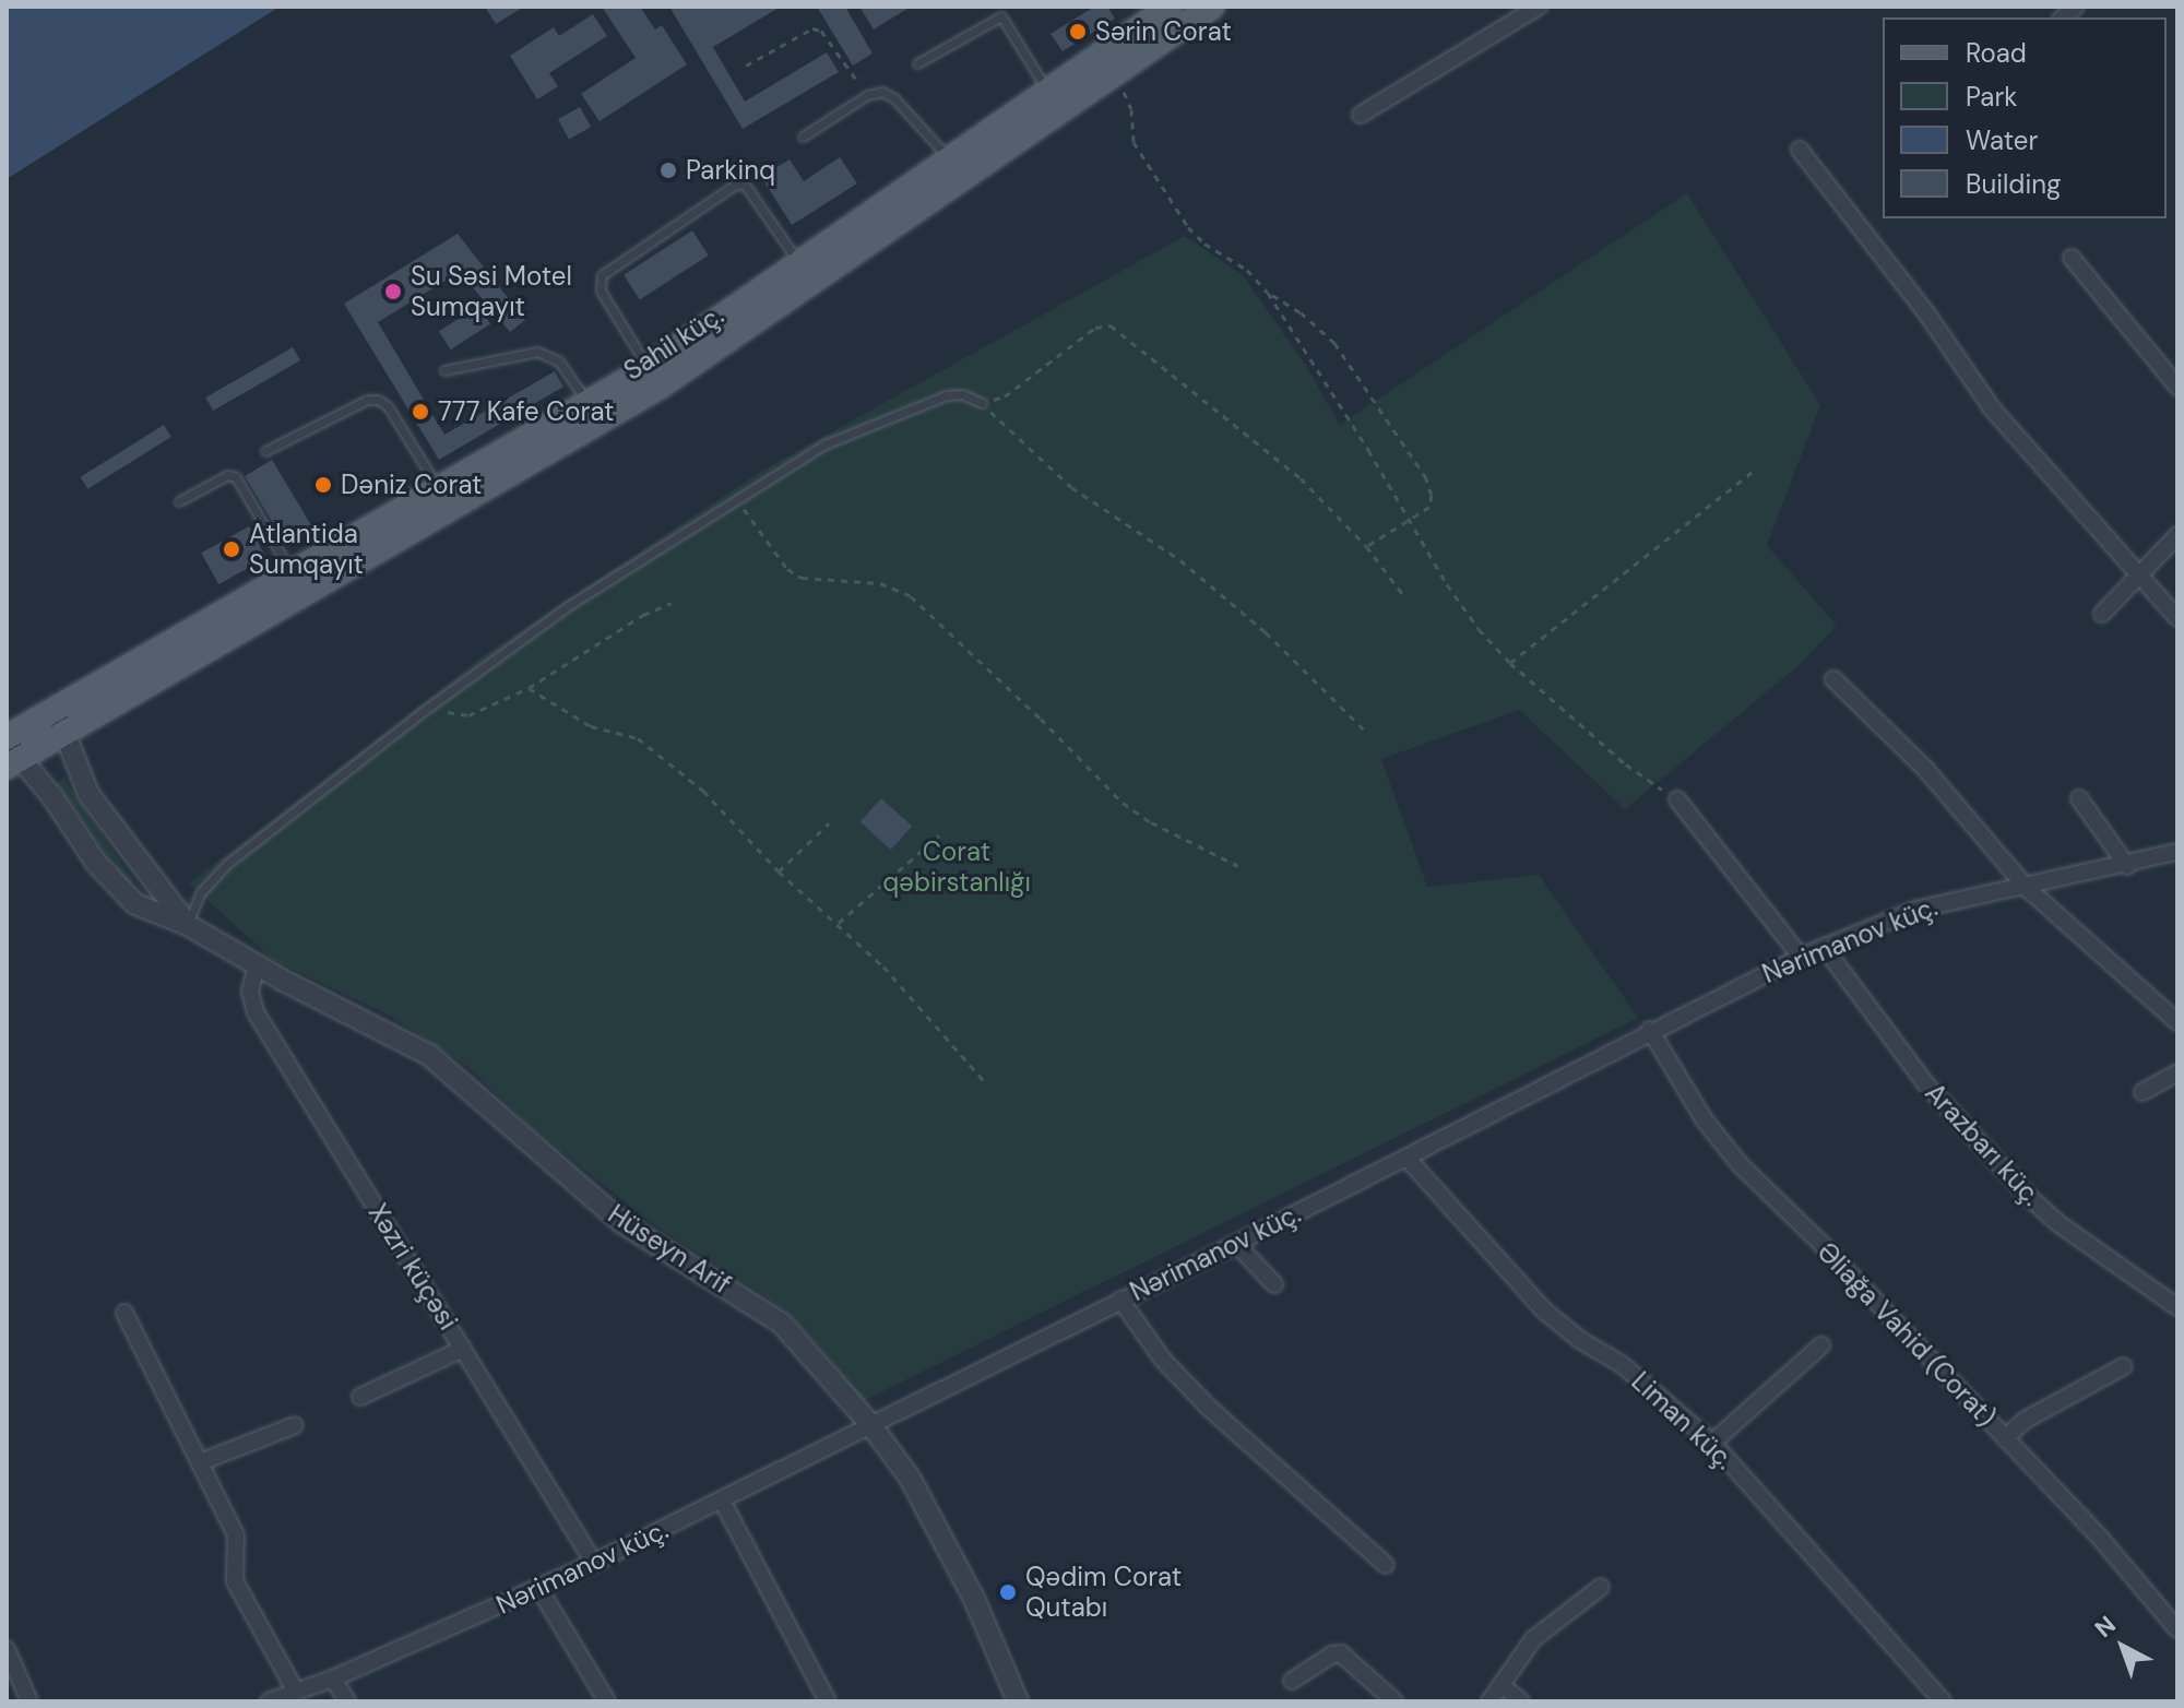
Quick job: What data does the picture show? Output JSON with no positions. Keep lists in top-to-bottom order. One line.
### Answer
{"streets":{"main road":["Sahil küç."],"street":["Nərimanov küç.","Arazbarı küç.","Hüseyn Arif","Xəzri küçəsi","Əliağa Vahid (Corat)","Liman küç."]},"crossings":[["Nərimanov küç.","Arazbarı küç."],["Nərimanov küç.","Hüseyn Arif"],["Nərimanov küç.","Xəzri küçəsi"],["Nərimanov küç.","Əliağa Vahid (Corat)"],["Nərimanov küç.","Liman küç."],["Hüseyn Arif","Xəzri küçəsi"]],"parks":["Corat qəbirstanlığı"],"places":["Sərin Corat","Parkinq","Su Səsi Motel Sumqayıt","777 Kafe Corat","Dəniz Corat","Atlantida Sumqayıt","Qədim Corat Qutabı"],"legend":["Road","Park","Water","Building"],"north":"top left"}
